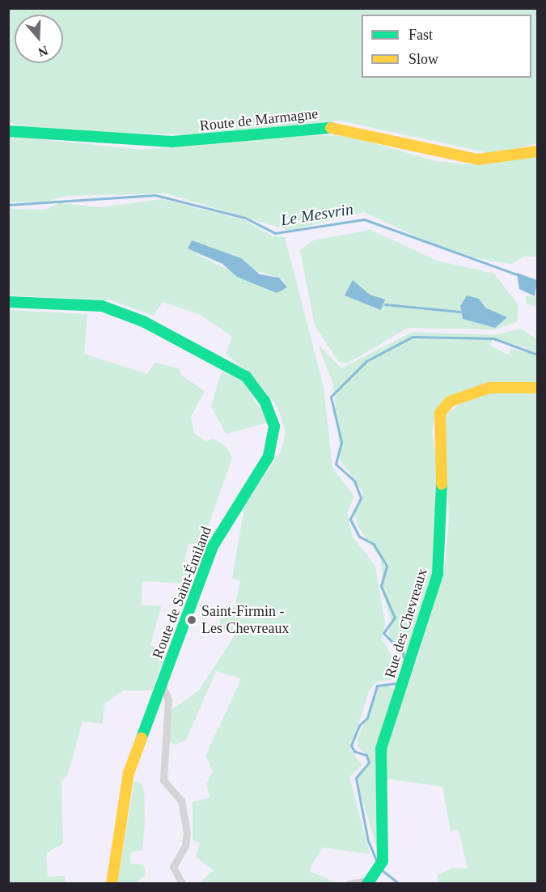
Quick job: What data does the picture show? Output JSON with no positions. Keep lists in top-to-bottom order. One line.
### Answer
{"streets":{"main road":["Route de Marmagne","Route de Saint-Émiland","Rue des Chevreaux"]},"water":["Le Mesvrin"],"places":["Saint-Firmin - Les Chevreaux"],"legend":["Fast","Slow"],"north":"bottom"}
